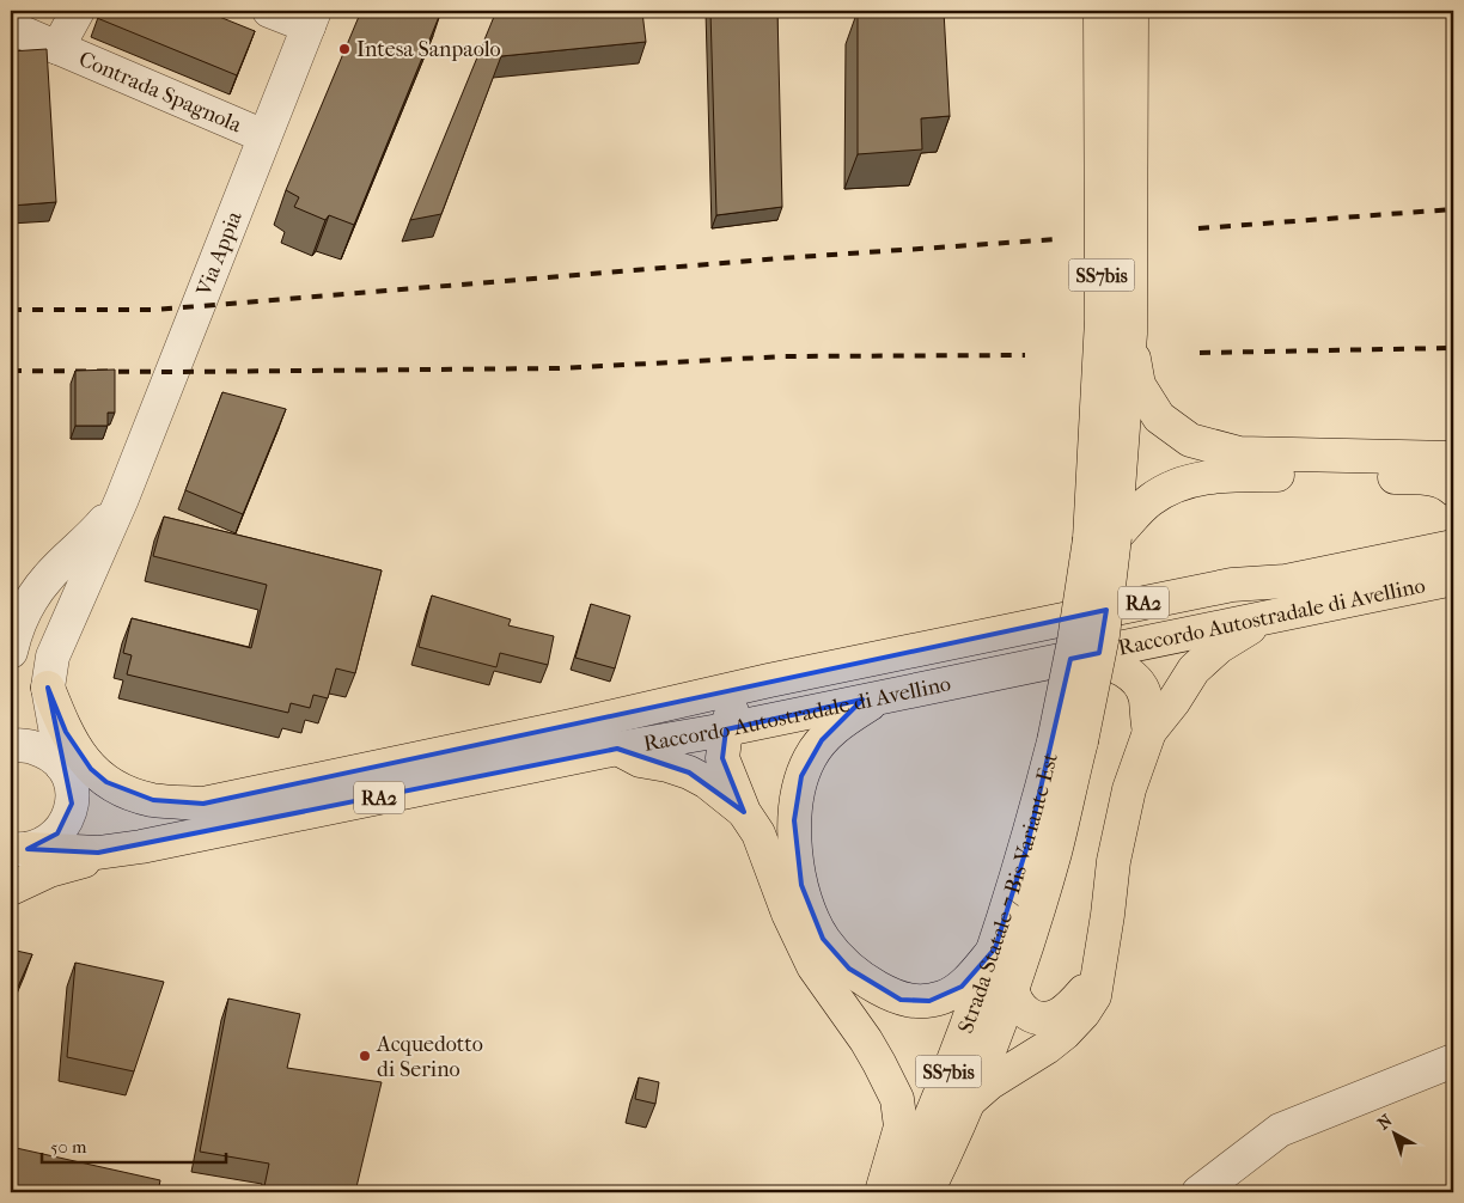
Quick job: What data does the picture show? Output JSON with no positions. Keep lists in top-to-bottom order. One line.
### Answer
{"streets":{"highway":["SS7bis","RA2","Raccordo Autostradale di Avellino","Strada Statale 7 Bis Variante Est"],"street":["Contrada Spagnola","Via Appia"]},"crossings":[["Contrada Spagnola","Via Appia"]],"places":["Intesa Sanpaolo","Acquedotto di Serino"],"scale_bar":"50 m","north":"top left"}
